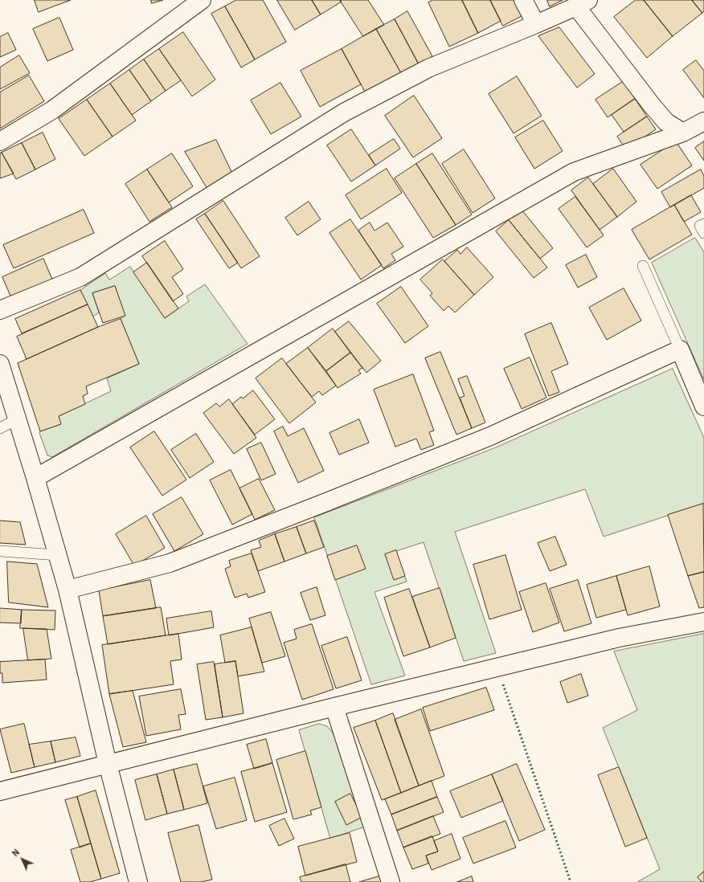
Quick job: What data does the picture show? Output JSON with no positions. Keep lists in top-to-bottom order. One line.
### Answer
{"north":"top left"}
